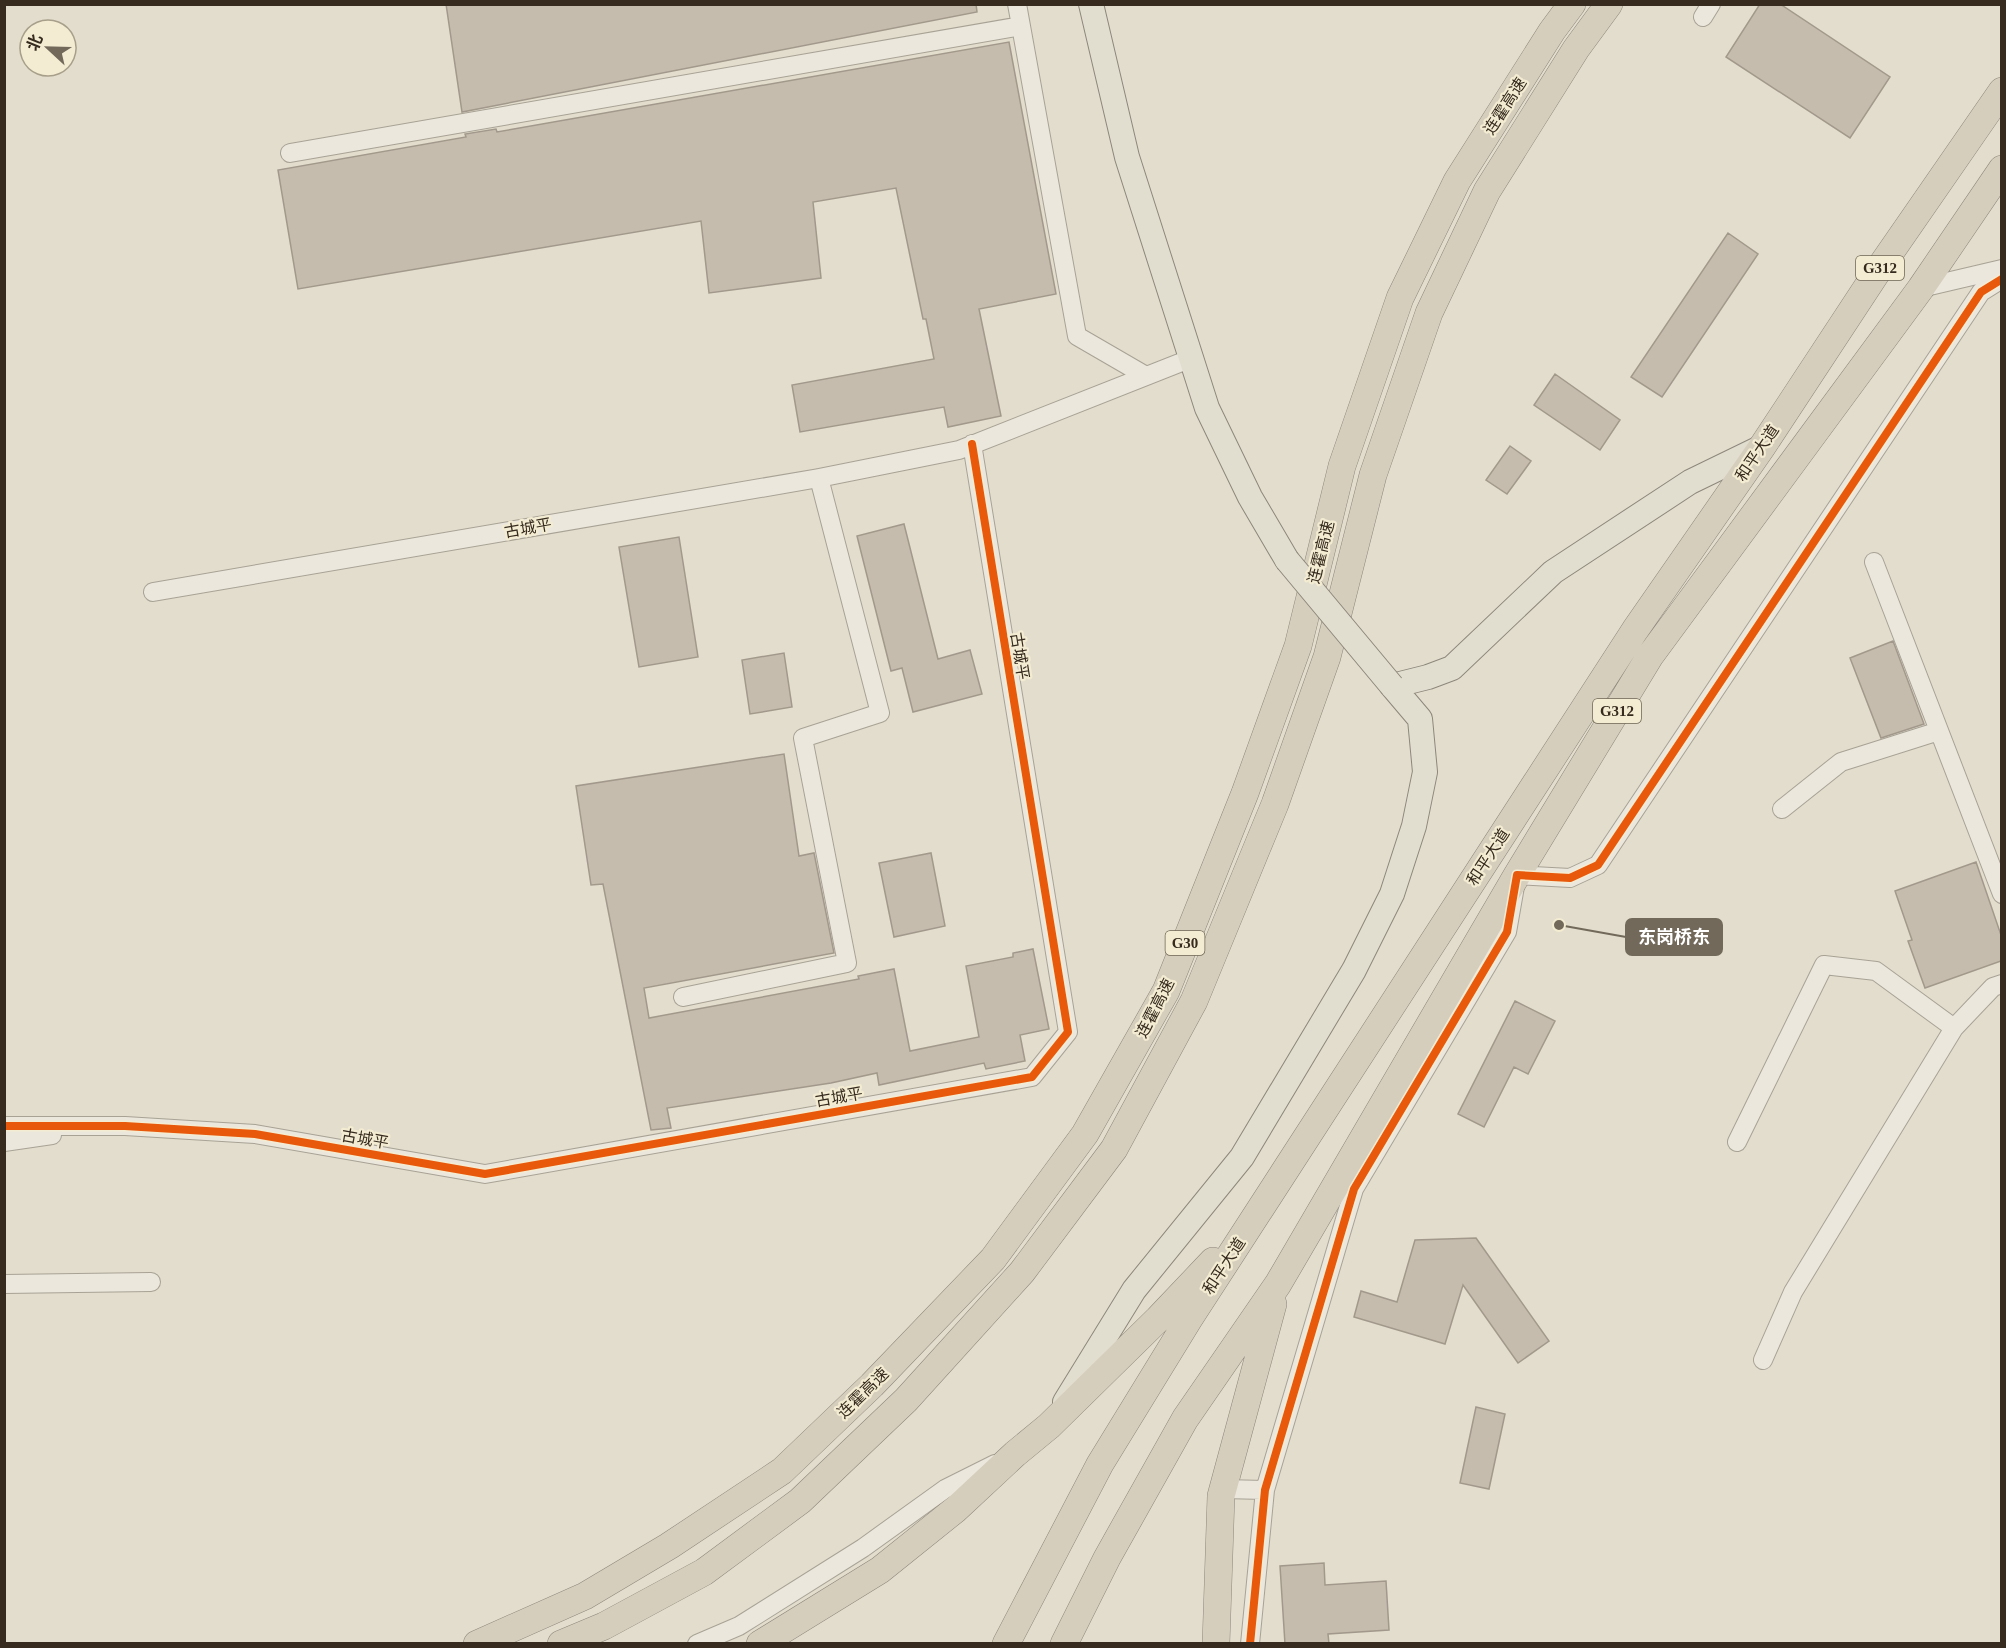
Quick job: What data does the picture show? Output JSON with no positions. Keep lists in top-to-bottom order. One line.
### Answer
{"streets":{"highway":["连霍高速","G312","和平大道","G30"],"street":["古城平"]},"places":["东岗桥东"],"north":"left"}
